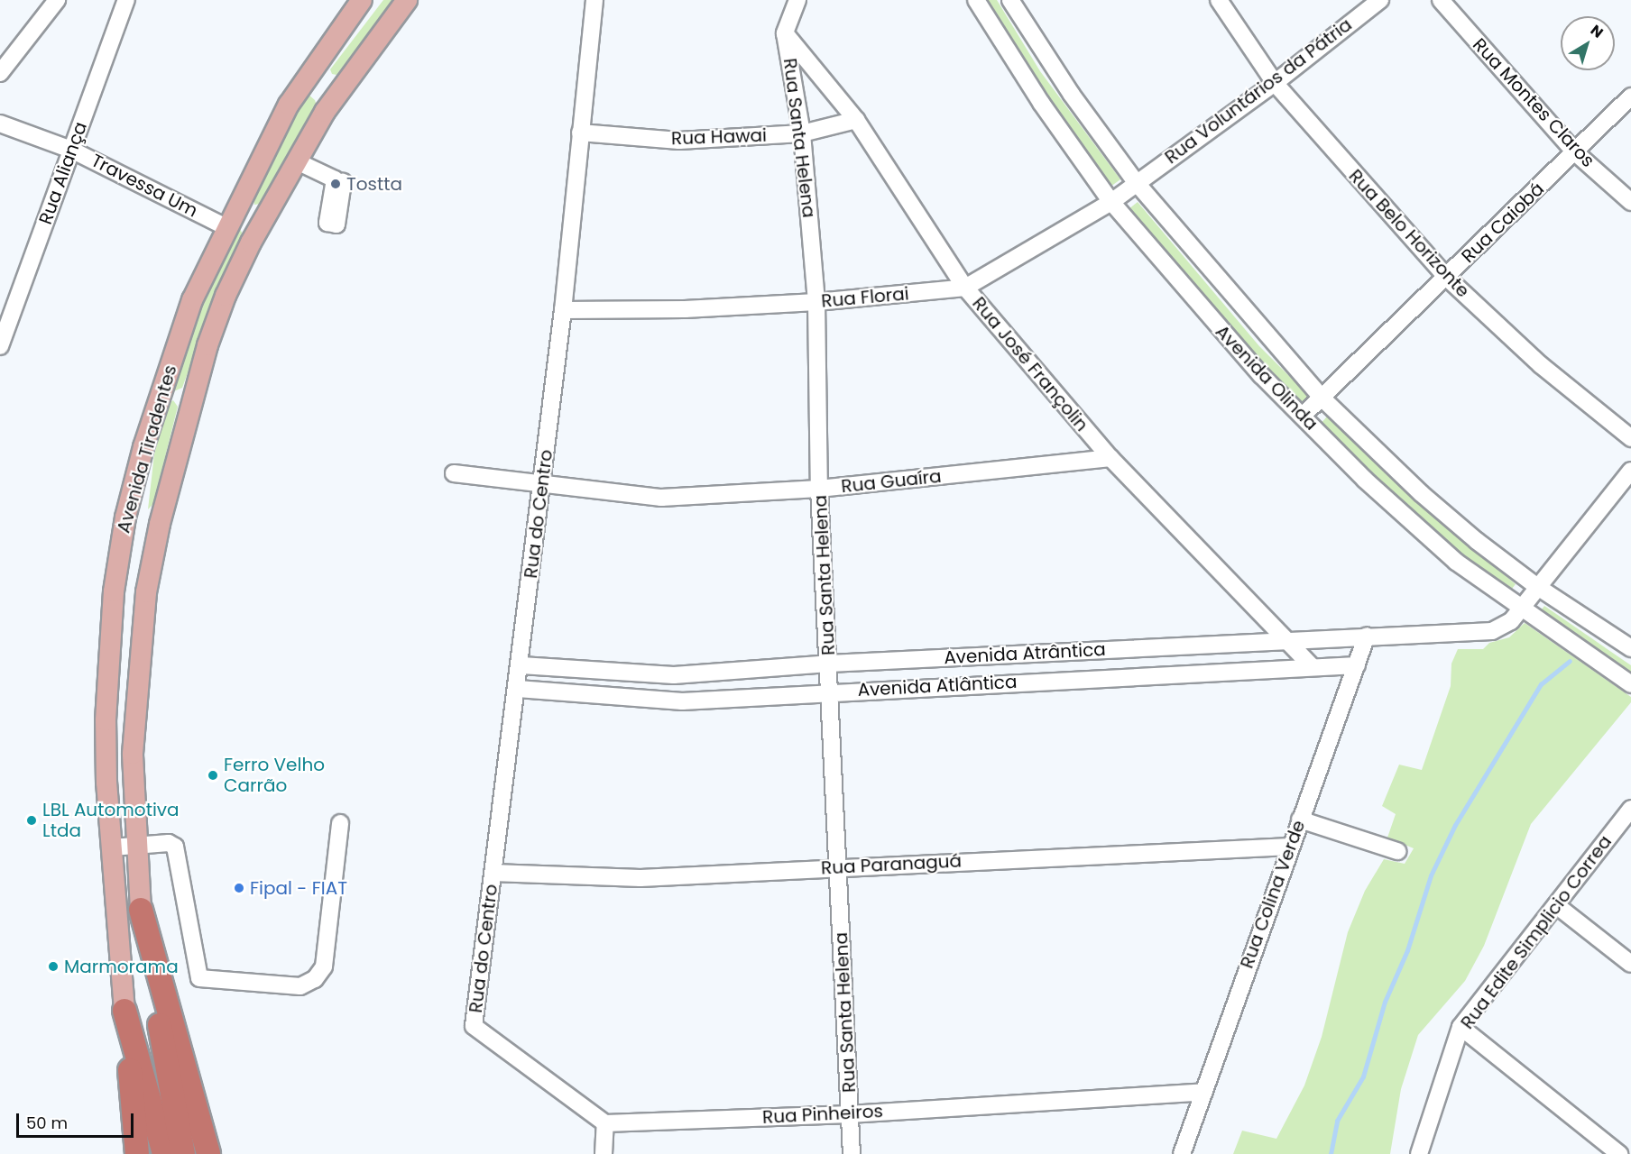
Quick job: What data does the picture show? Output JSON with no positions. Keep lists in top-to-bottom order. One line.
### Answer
{"streets":{"main road":["Avenida Tiradentes"],"street":["Rua Voluntários da Pátria","Rua Montes Claros","Rua Hawai","Rua Santa Helena","Rua Aliança","Travessa Um","Rua Caiobá","Rua Belo Horizonte","Rua Florai","Rua José Françolin","Avenida Olinda","Rua Guaíra","Rua do Centro","Avenida Atrântica","Avenida Atlântica","Rua Paranaguá","Rua Colina Verde","Rua Edite Simplicio Correa","Rua Pinheiros"]},"crossings":[["Rua Voluntários da Pátria","Rua Belo Horizonte"],["Rua Voluntários da Pátria","Rua Florai"],["Rua Voluntários da Pátria","Avenida Olinda"],["Rua Montes Claros","Rua Caiobá"],["Rua Hawai","Rua Santa Helena"],["Rua Hawai","Rua José Françolin"],["Rua Hawai","Rua do Centro"],["Rua Santa Helena","Rua Florai"],["Rua Santa Helena","Rua José Françolin"],["Rua Santa Helena","Rua Guaíra"],["Rua Santa Helena","Avenida Atrântica"],["Rua Santa Helena","Avenida Atlântica"],["Rua Santa Helena","Rua Paranaguá"],["Rua Santa Helena","Rua Pinheiros"],["Rua Aliança","Travessa Um"],["Travessa Um","Avenida Tiradentes"],["Rua Caiobá","Rua Belo Horizonte"],["Rua Caiobá","Avenida Olinda"],["Rua Florai","Rua José Françolin"],["Rua Florai","Avenida Olinda"],["Rua Florai","Rua do Centro"],["Rua José Françolin","Rua Guaíra"],["Rua José Françolin","Avenida Atrântica"],["Rua José Françolin","Avenida Atlântica"],["Avenida Olinda","Avenida Atrântica"],["Rua Guaíra","Rua do Centro"],["Rua do Centro","Avenida Atrântica"],["Rua do Centro","Avenida Atlântica"],["Rua do Centro","Rua Paranaguá"],["Rua do Centro","Rua Pinheiros"],["Avenida Atrântica","Rua Colina Verde"],["Avenida Atlântica","Rua Colina Verde"],["Rua Paranaguá","Rua Colina Verde"],["Rua Colina Verde","Rua Pinheiros"]],"places":["Tostta","Ferro Velho Carrão","LBL Automotiva Ltda","Fipal - FIAT","Marmorama"],"scale_bar":"50 m","north":"top right"}
